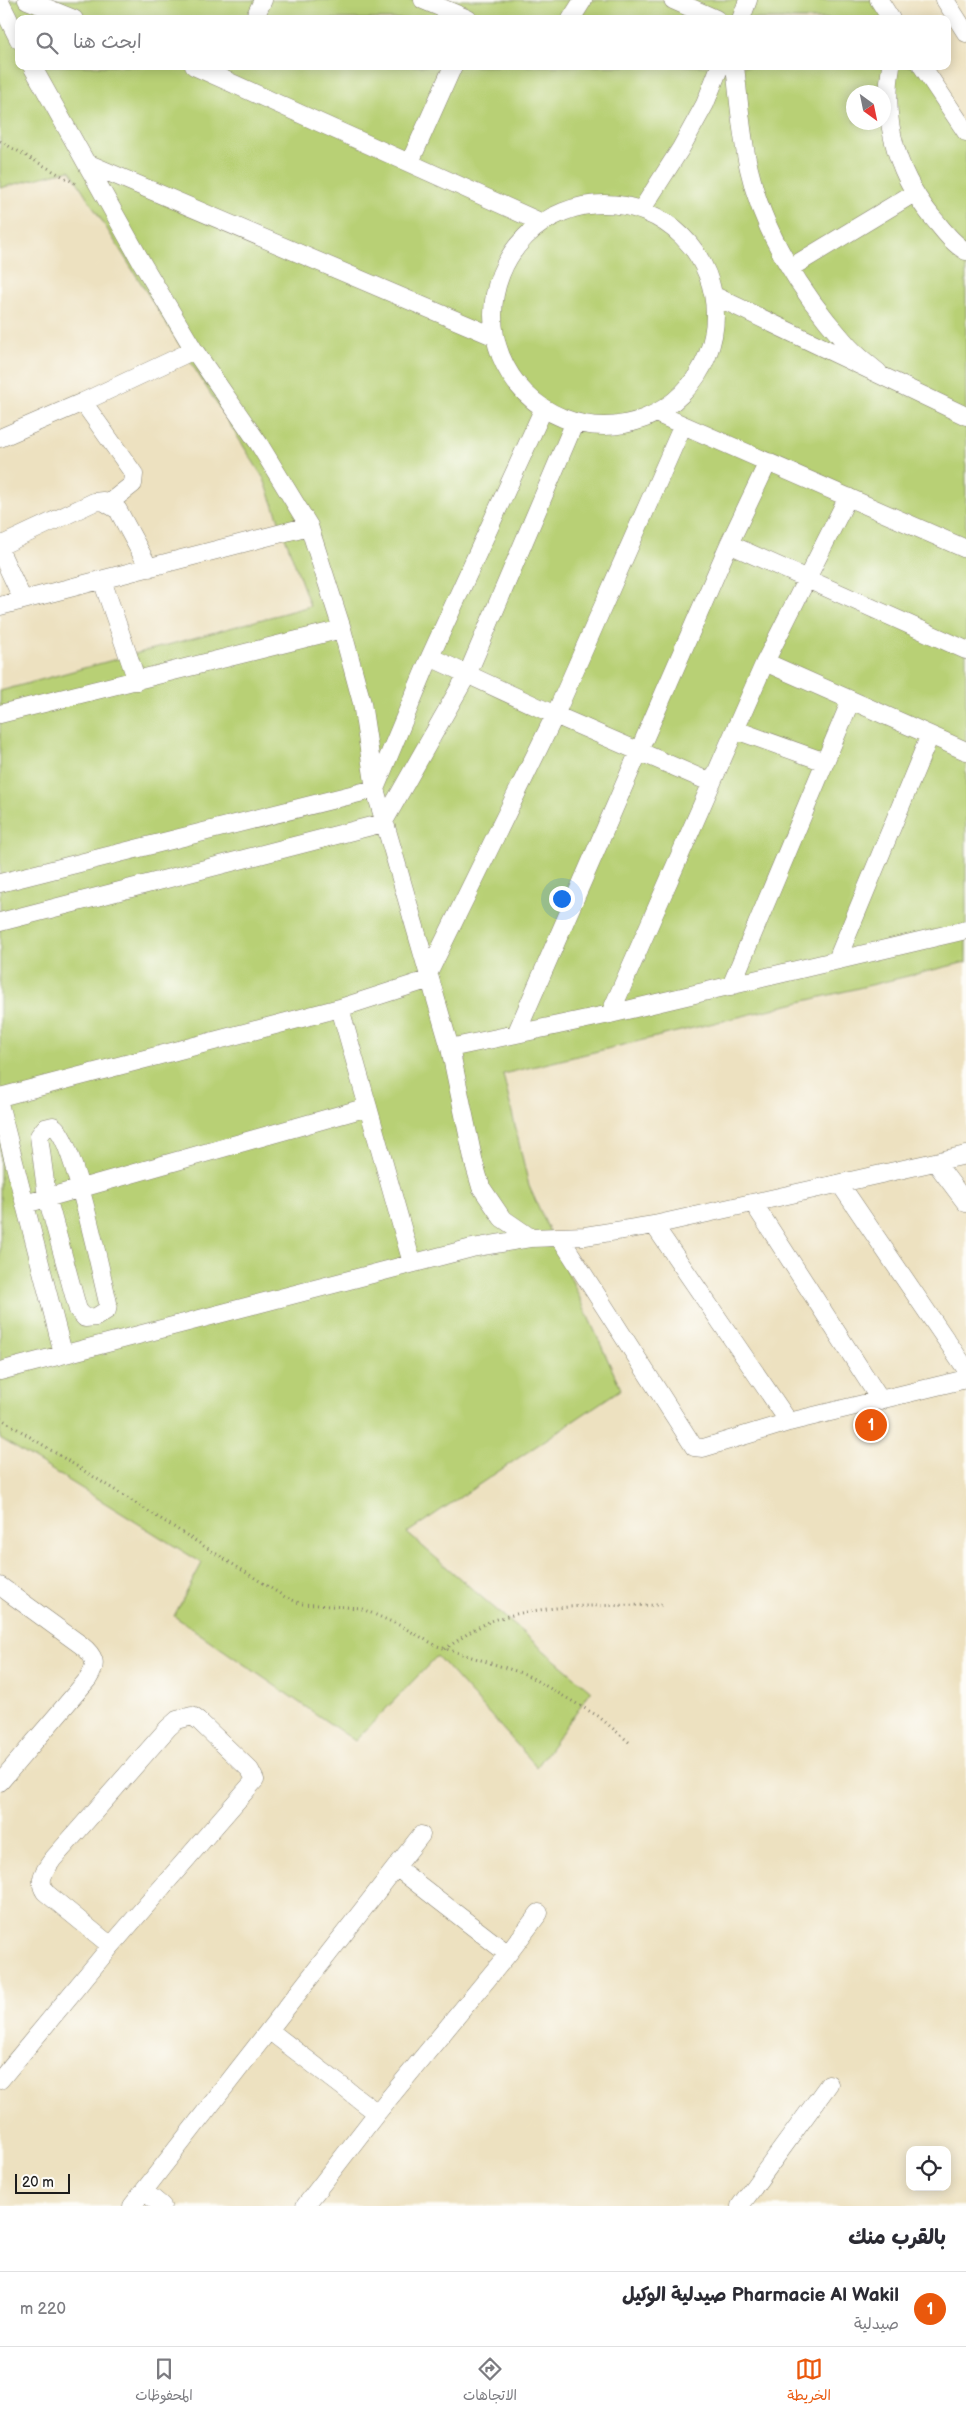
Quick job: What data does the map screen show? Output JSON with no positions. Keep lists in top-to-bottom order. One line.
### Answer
{"scale_bar":"20 m","north":"bottom right","page":{"search":"ابحث هنا","pins":"1","scale":"20 m","heading":"بالقرب منك","list":[{"mark":"1","name":"Pharmacie Al Wakil صيدلية الوكيل","note":"صيدلية","value":"220 m"}],"nav":["الخريطة","الاتجاهات","المحفوظات"]}}
